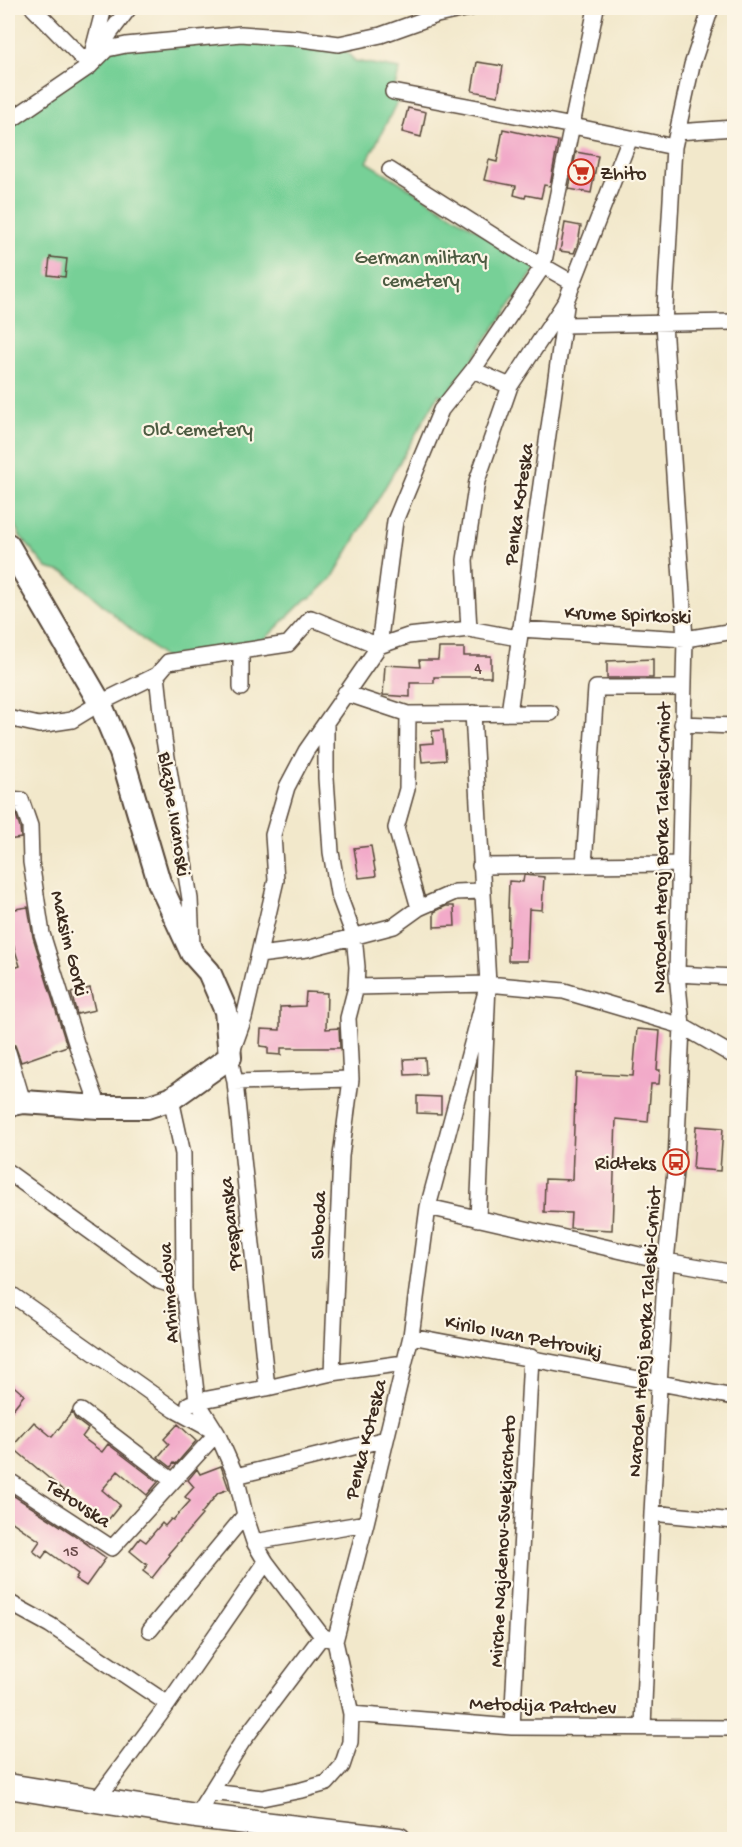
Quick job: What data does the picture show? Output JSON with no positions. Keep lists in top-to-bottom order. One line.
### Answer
{"streets":{"street":["Penka Koteska","Krume Spirkoski","Blazhe Ivanoski","Naroden Heroj Borka Taleski-Crniot","Maksim Gorki","Prespanska","Sloboda","Arhimedova","Kirilo Ivan Petrovikj","Tetovska","Mirche Najdenov-Svekjarcheto","Metodija Patchev"]},"crossings":[["Penka Koteska","Krume Spirkoski"],["Penka Koteska","Arhimedova"],["Penka Koteska","Kirilo Ivan Petrovikj"],["Penka Koteska","Metodija Patchev"],["Krume Spirkoski","Naroden Heroj Borka Taleski-Crniot"],["Blazhe Ivanoski","Prespanska"],["Naroden Heroj Borka Taleski-Crniot","Kirilo Ivan Petrovikj"],["Naroden Heroj Borka Taleski-Crniot","Metodija Patchev"],["Arhimedova","Tetovska"],["Kirilo Ivan Petrovikj","Mirche Najdenov-Svekjarcheto"],["Mirche Najdenov-Svekjarcheto","Metodija Patchev"]],"parks":["German military cemetery","Old cemetery"],"places":{"supermarket":["Zhito"],"bus stop":["Ridteks"]},"house_numbers":["4","15"]}
